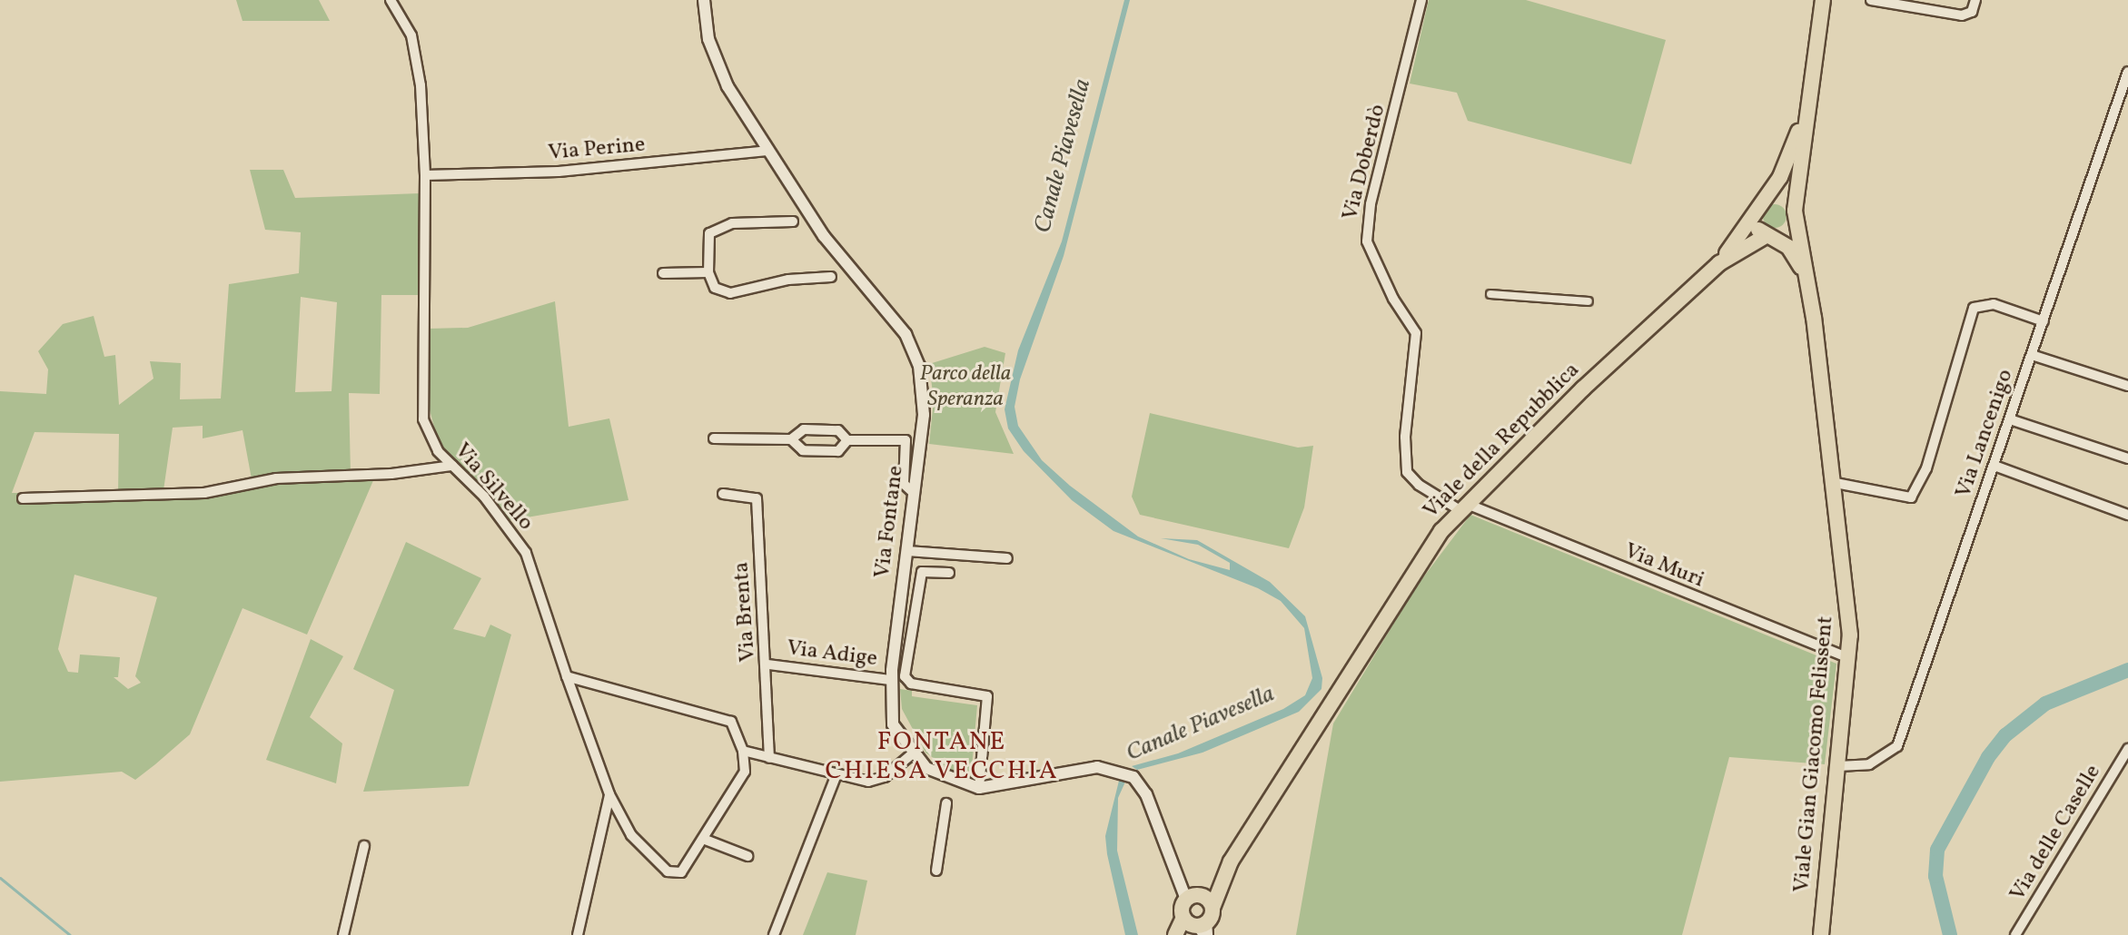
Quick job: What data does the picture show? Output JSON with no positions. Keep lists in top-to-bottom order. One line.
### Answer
{"streets":{"main road":["Viale della Repubblica","Viale Gian Giacomo Felissent"],"street":["Via Perine","Via Doberdò","Via Lancenigo","Via Silvello","Via Fontane","Via Muri","Via Brenta","Via Adige","Via delle Caselle"]},"crossings":[["Via Perine","Via Silvello"],["Via Perine","Via Fontane"],["Via Doberdò","Viale della Repubblica"],["Via Doberdò","Via Muri"],["Via Lancenigo","Viale Gian Giacomo Felissent"],["Viale della Repubblica","Via Muri"],["Via Fontane","Via Adige"],["Via Muri","Viale Gian Giacomo Felissent"],["Via Brenta","Via Adige"]],"districts":["FONTANE CHIESA VECCHIA"],"water":["Canale Piavesella"],"parks":["Parco della Speranza"]}
